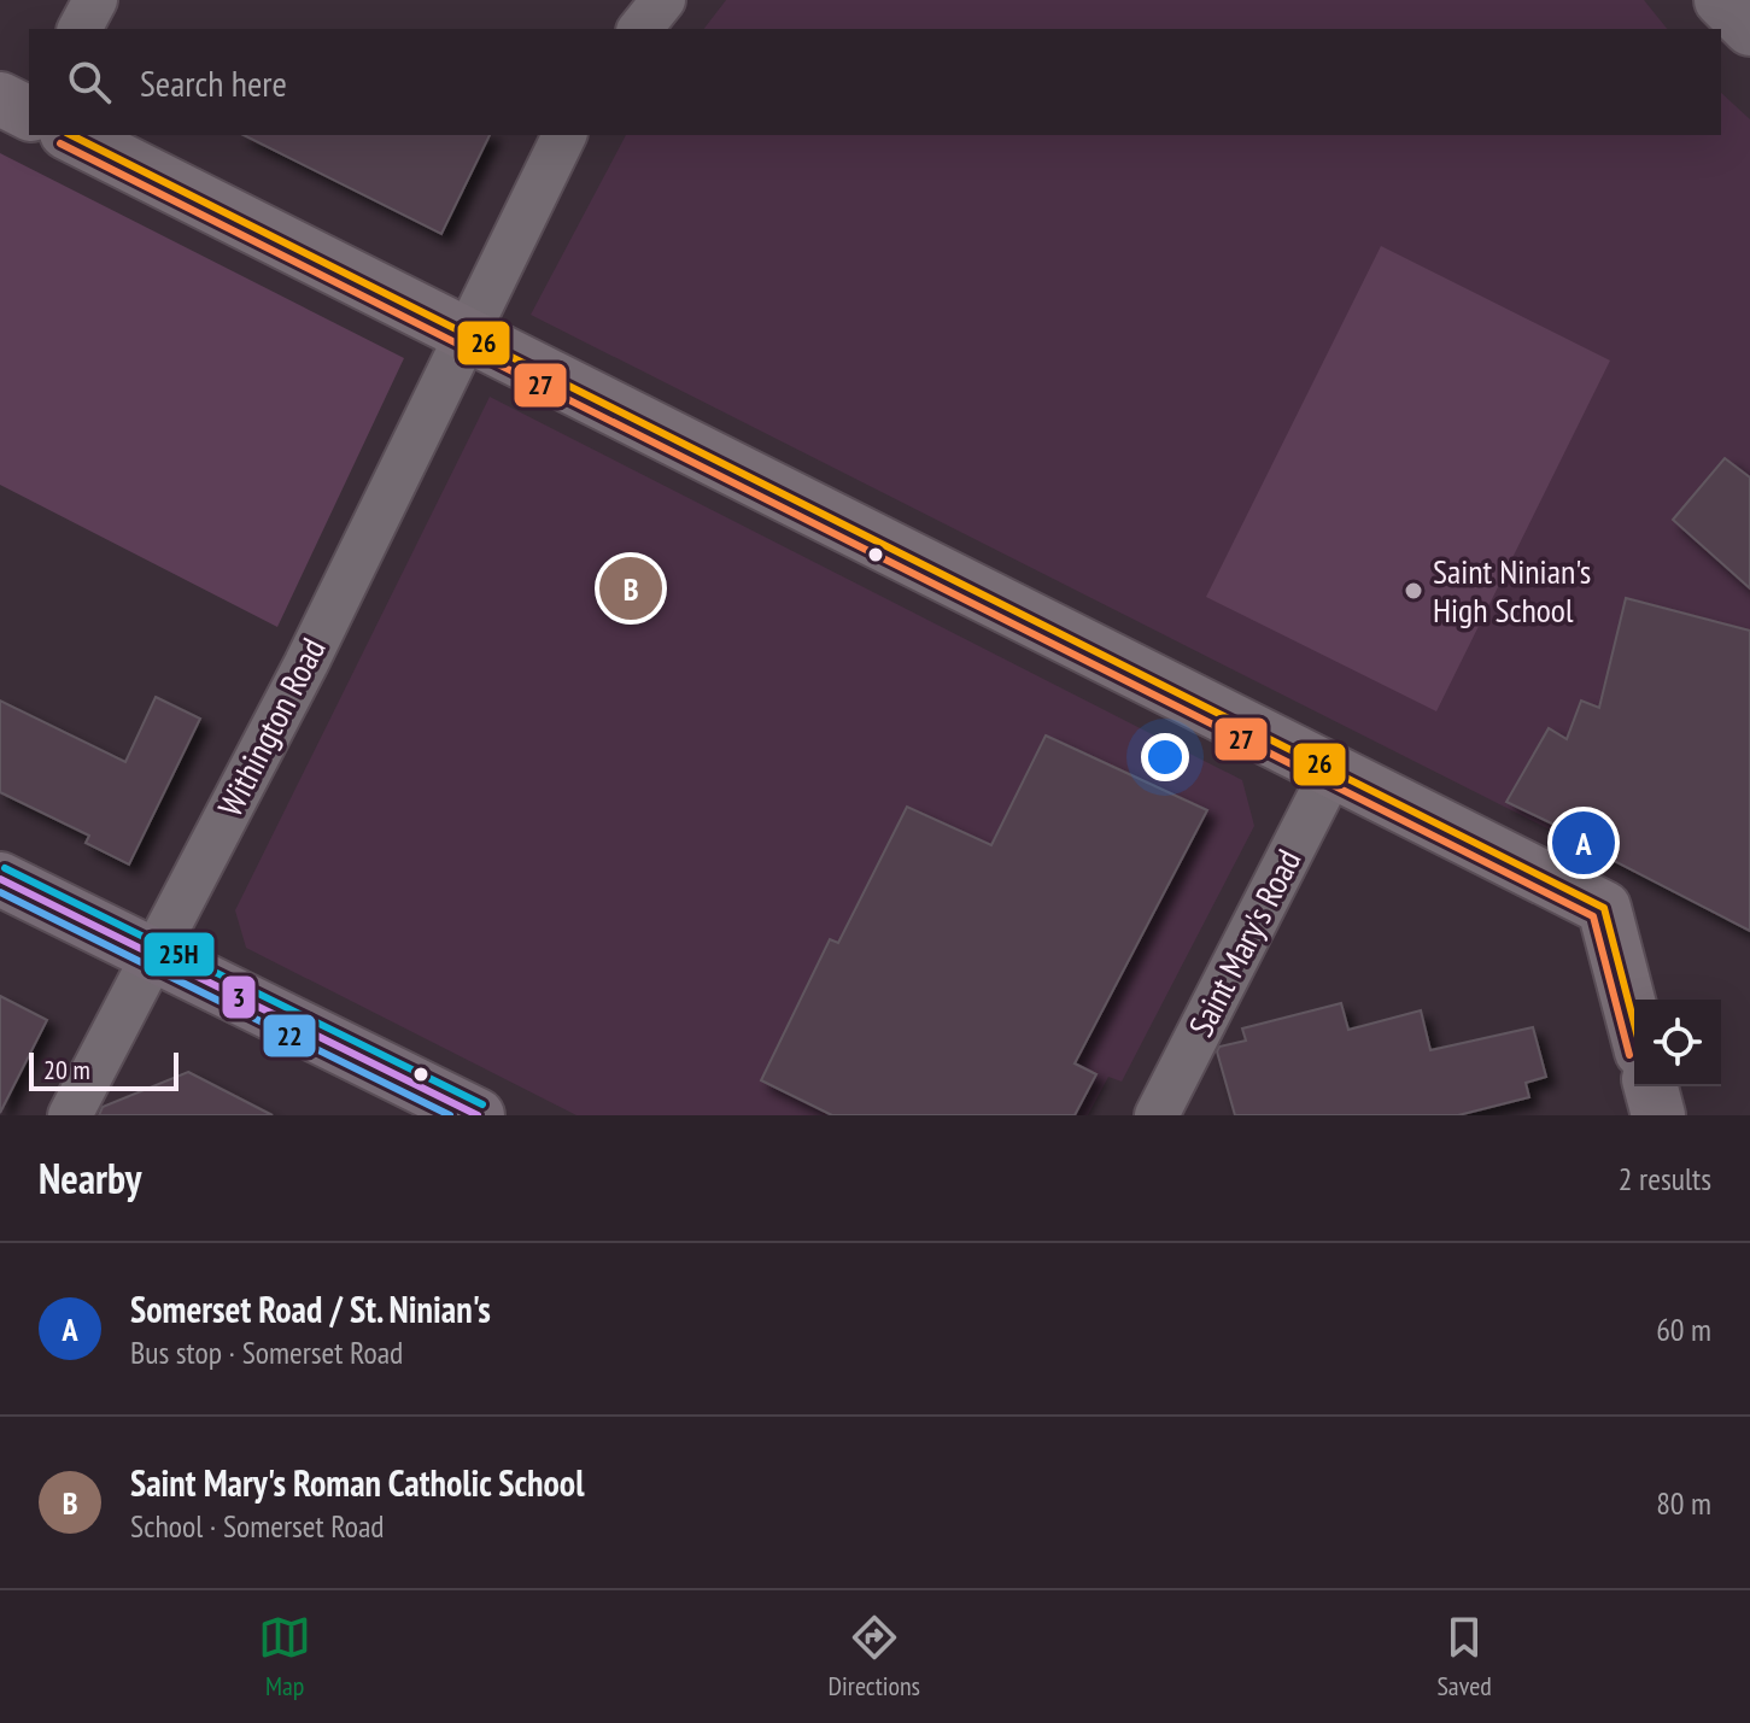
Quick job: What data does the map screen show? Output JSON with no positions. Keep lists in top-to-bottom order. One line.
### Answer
{"streets":{"street":["Withington Road","Saint Mary's Road"]},"places":["Saint Ninian's High School"],"lines":["transit line 26","transit line 27","transit line 25H","transit line 3","transit line 22"],"scale_bar":"20 m","page":{"search":"Search here","pins":["B","A"],"scale":"20 m","heading":["Nearby","2 results"],"list":[{"mark":"A","name":"Somerset Road / St. Ninian's","note":"Bus stop · Somerset Road","value":"60 m"},{"mark":"B","name":"Saint Mary's Roman Catholic School","note":"School · Somerset Road","value":"80 m"}],"nav":["Map","Directions","Saved"]}}
